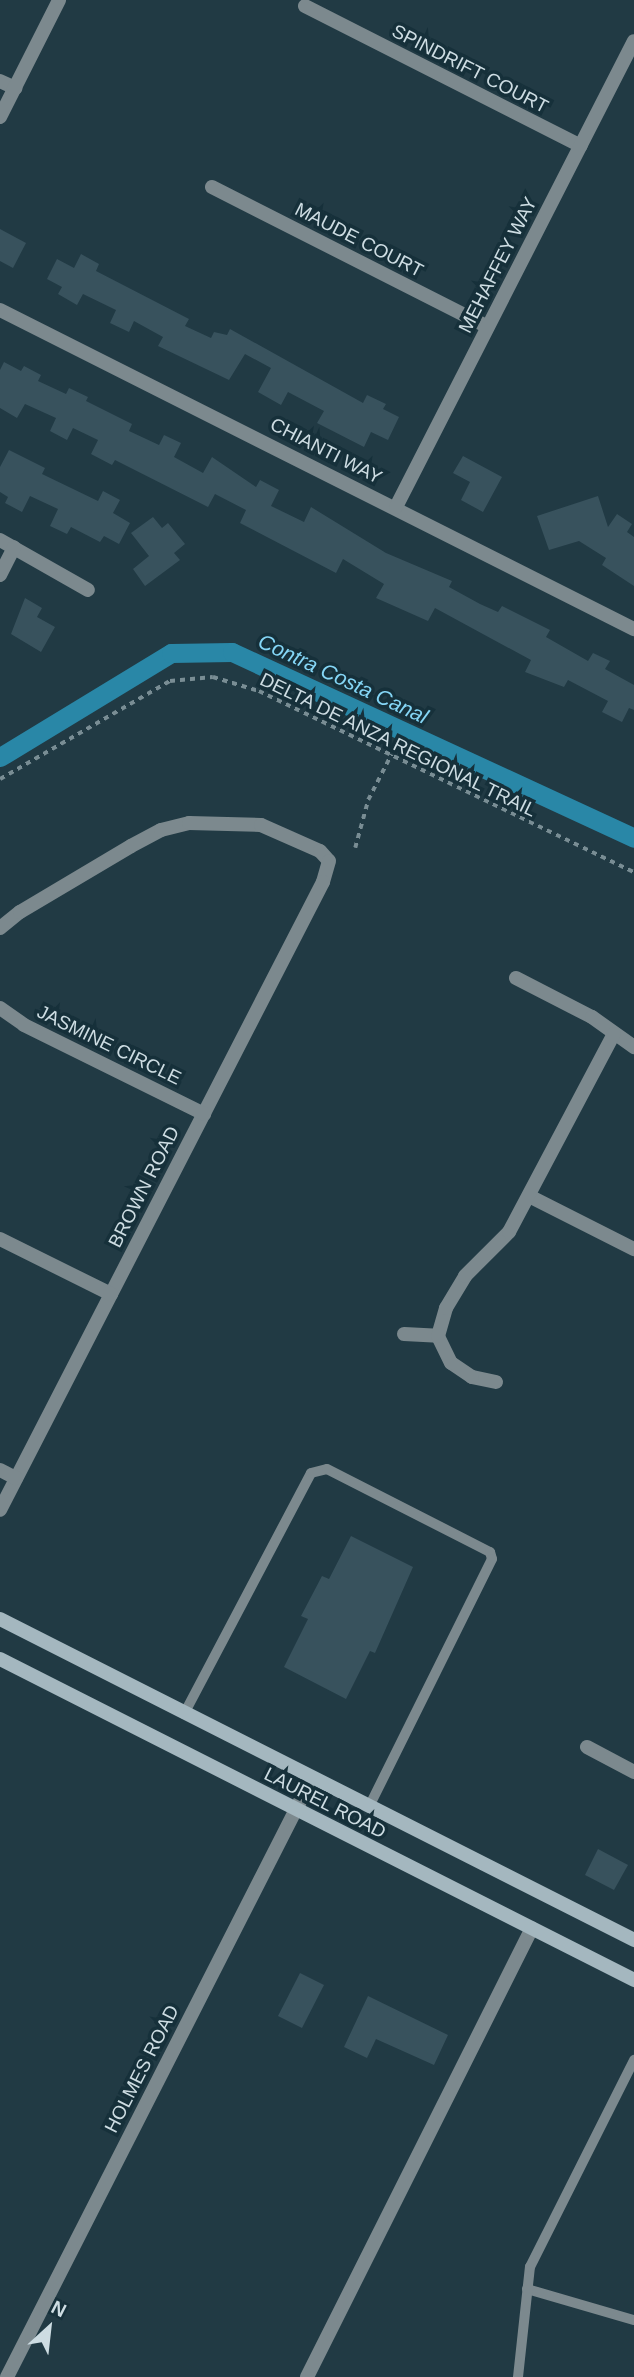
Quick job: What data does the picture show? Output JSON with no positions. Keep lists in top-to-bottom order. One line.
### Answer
{"streets":{"main road":["LAUREL ROAD"],"street":["SPINDRIFT COURT","MAUDE COURT","MEHAFFEY WAY","CHIANTI WAY","JASMINE CIRCLE","BROWN ROAD","HOLMES ROAD"],"path":["DELTA DE ANZA REGIONAL TRAIL"]},"crossings":[["SPINDRIFT COURT","MEHAFFEY WAY"],["MAUDE COURT","MEHAFFEY WAY"],["MEHAFFEY WAY","CHIANTI WAY"],["JASMINE CIRCLE","BROWN ROAD"],["LAUREL ROAD","HOLMES ROAD"]],"water":["Contra Costa Canal"],"north":"top right"}
